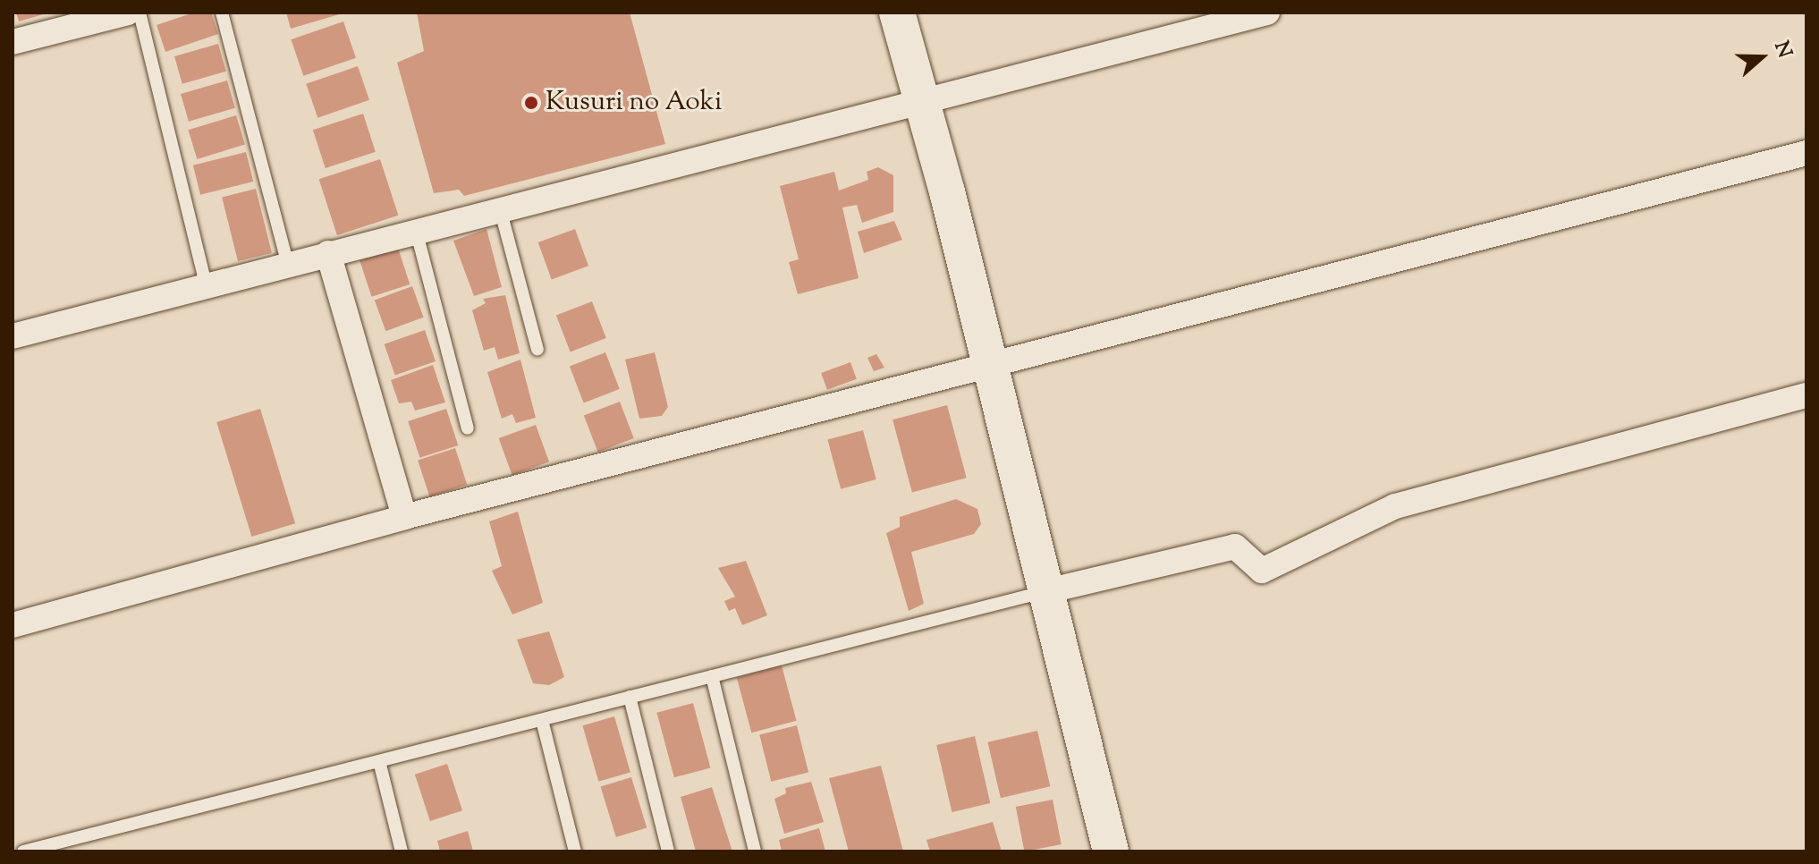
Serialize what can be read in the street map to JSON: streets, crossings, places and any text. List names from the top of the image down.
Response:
{
  "places": ["Kusuri no Aoki"],
  "north": "right"
}
